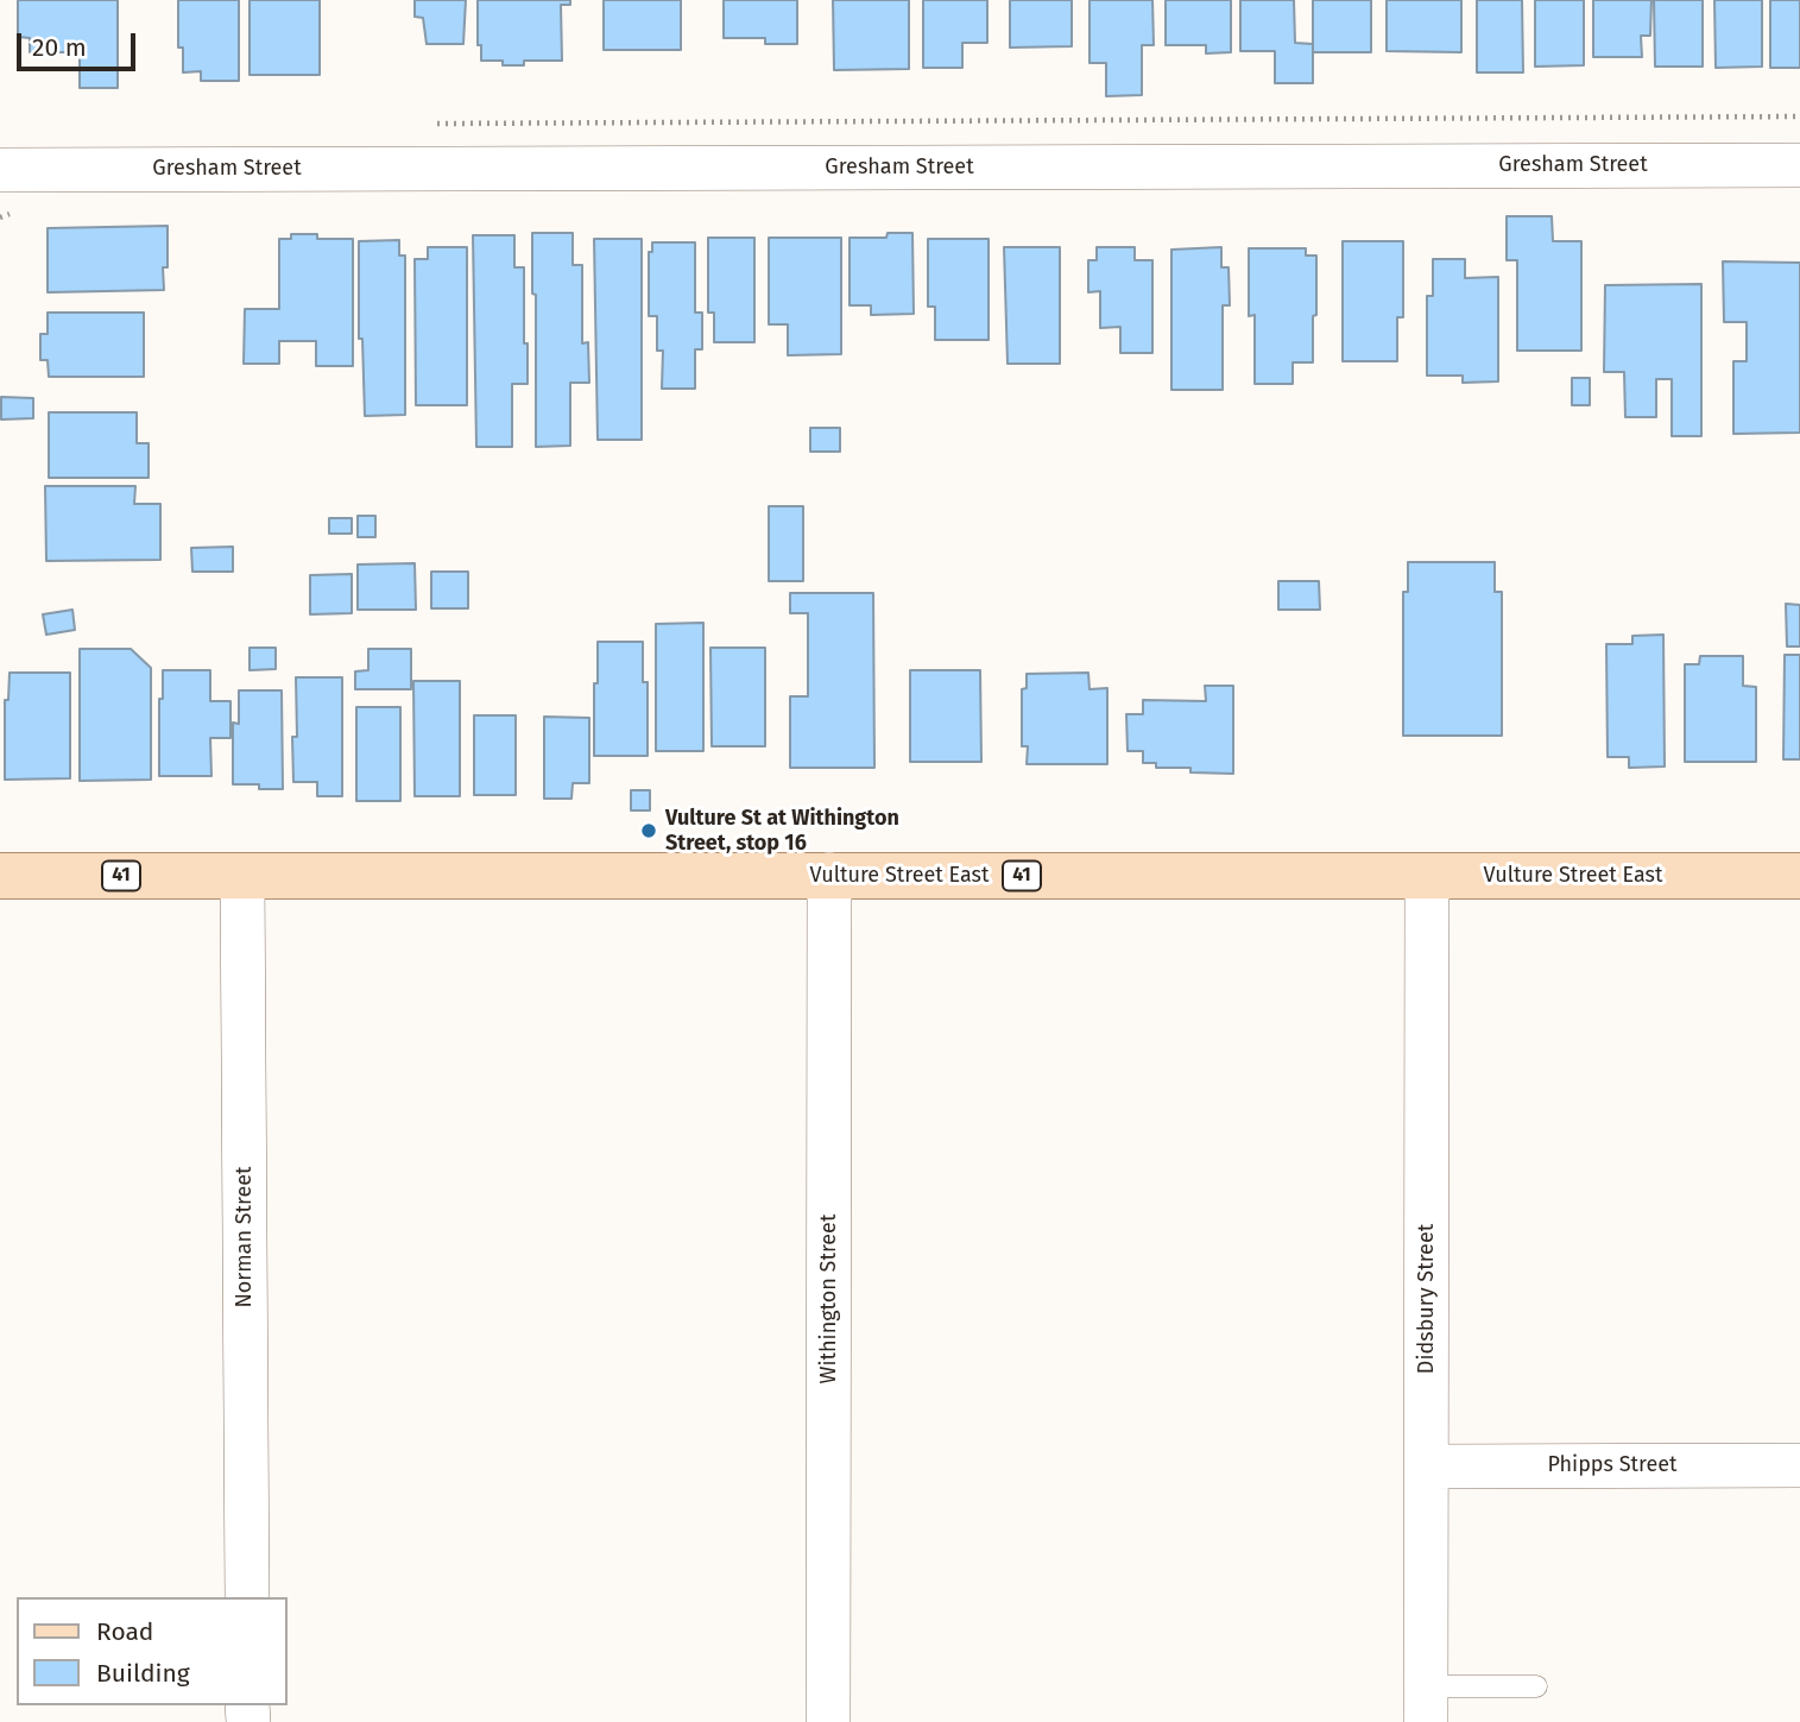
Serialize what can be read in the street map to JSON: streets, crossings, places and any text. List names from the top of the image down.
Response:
{
  "streets": {
    "main road": ["41", "Vulture Street East"],
    "street": [
      "Gresham Street",
      "Norman Street",
      "Withington Street",
      "Didsbury Street",
      "Phipps Street"
    ]
  },
  "crossings": [
    ["Vulture Street East", "Norman Street"],
    ["Vulture Street East", "Withington Street"],
    ["Vulture Street East", "Didsbury Street"],
    ["Didsbury Street", "Phipps Street"]
  ],
  "places": ["Vulture St at Withington Street, stop 16"],
  "legend": ["Road", "Building"],
  "scale_bar": "20 m"
}
